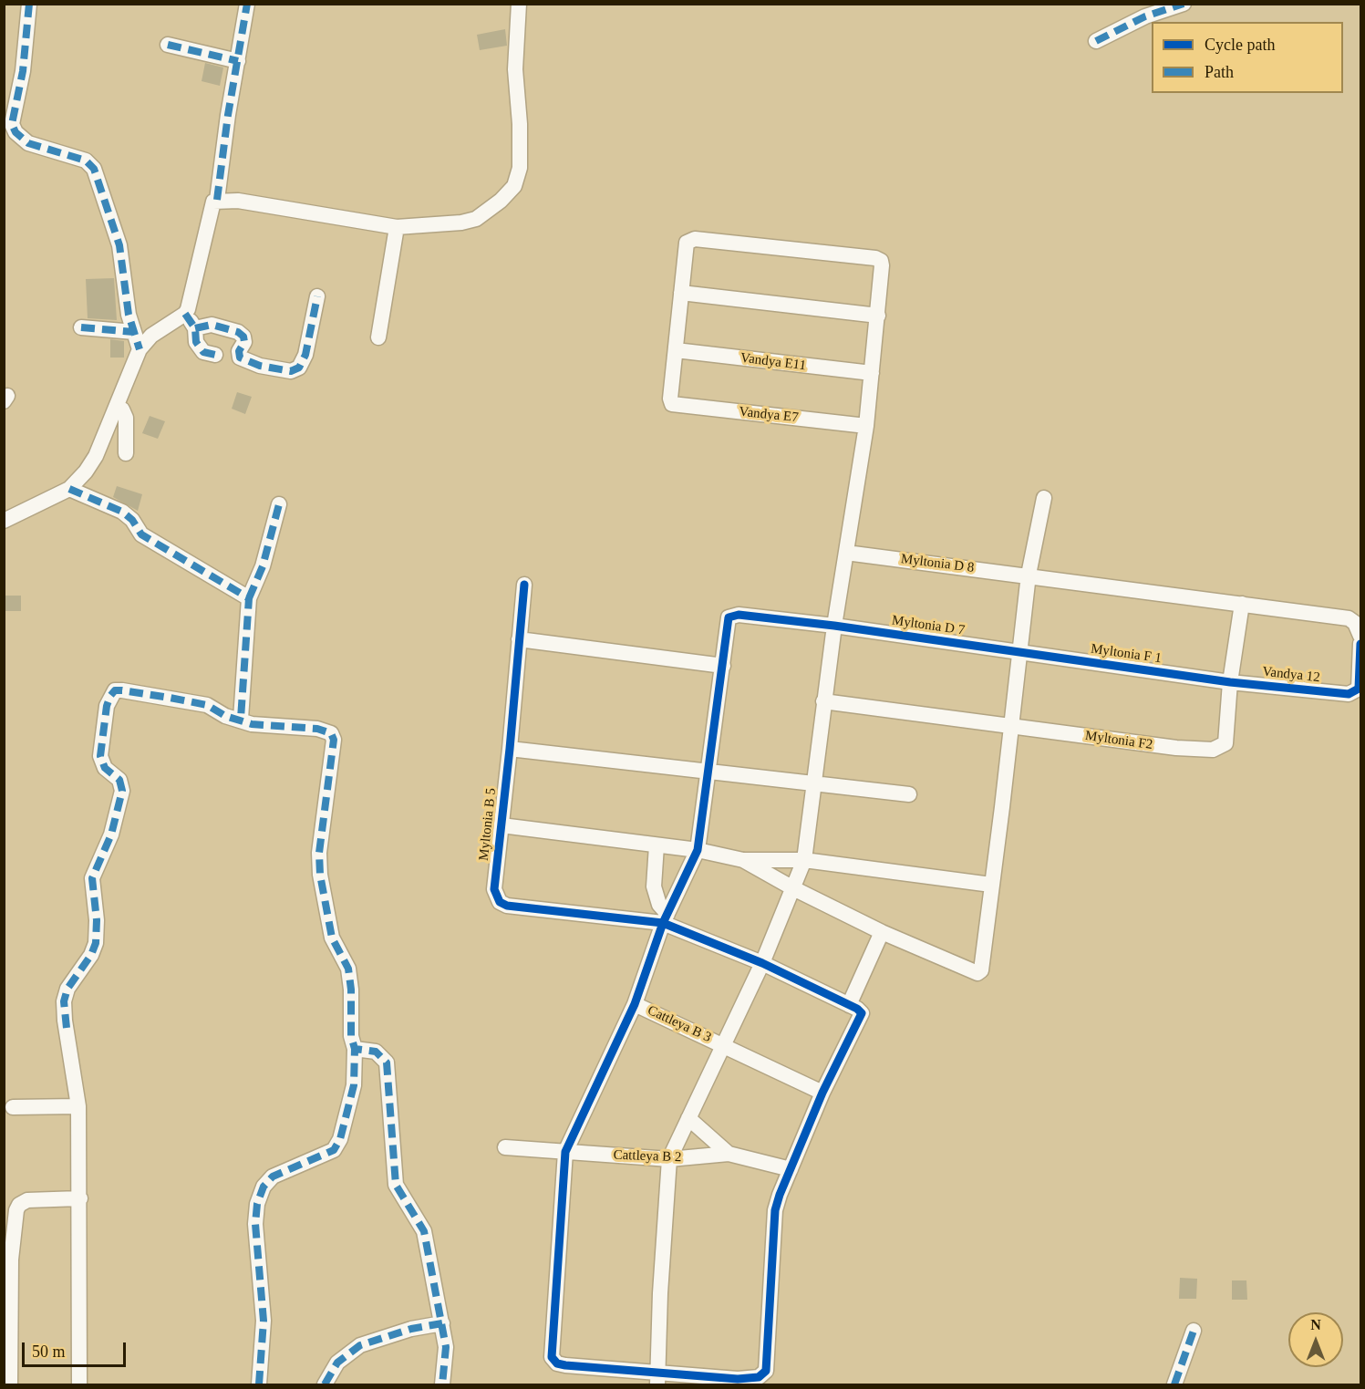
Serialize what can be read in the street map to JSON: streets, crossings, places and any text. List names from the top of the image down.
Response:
{
  "streets": {
    "street": [
      "Vandya E11",
      "Vandya E7",
      "Myltonia D 8",
      "Myltonia D 7",
      "Myltonia F 1",
      "Vandya 12",
      "Myltonia F2",
      "Myltonia B 5",
      "Cattleya B 3",
      "Cattleya B 2"
    ]
  },
  "crossings": [
    ["Vandya E11", "Vandya E7"],
    ["Myltonia D 7", "Myltonia F 1"],
    ["Myltonia D 7", "Myltonia B 5"],
    ["Myltonia D 7", "Cattleya B 3"],
    ["Myltonia D 7", "Cattleya B 2"],
    ["Myltonia F 1", "Vandya 12"],
    ["Myltonia F 1", "Myltonia F2"],
    ["Vandya 12", "Myltonia F2"]
  ],
  "legend": ["Cycle path", "Path"],
  "scale_bar": "50 m",
  "north": "top"
}
